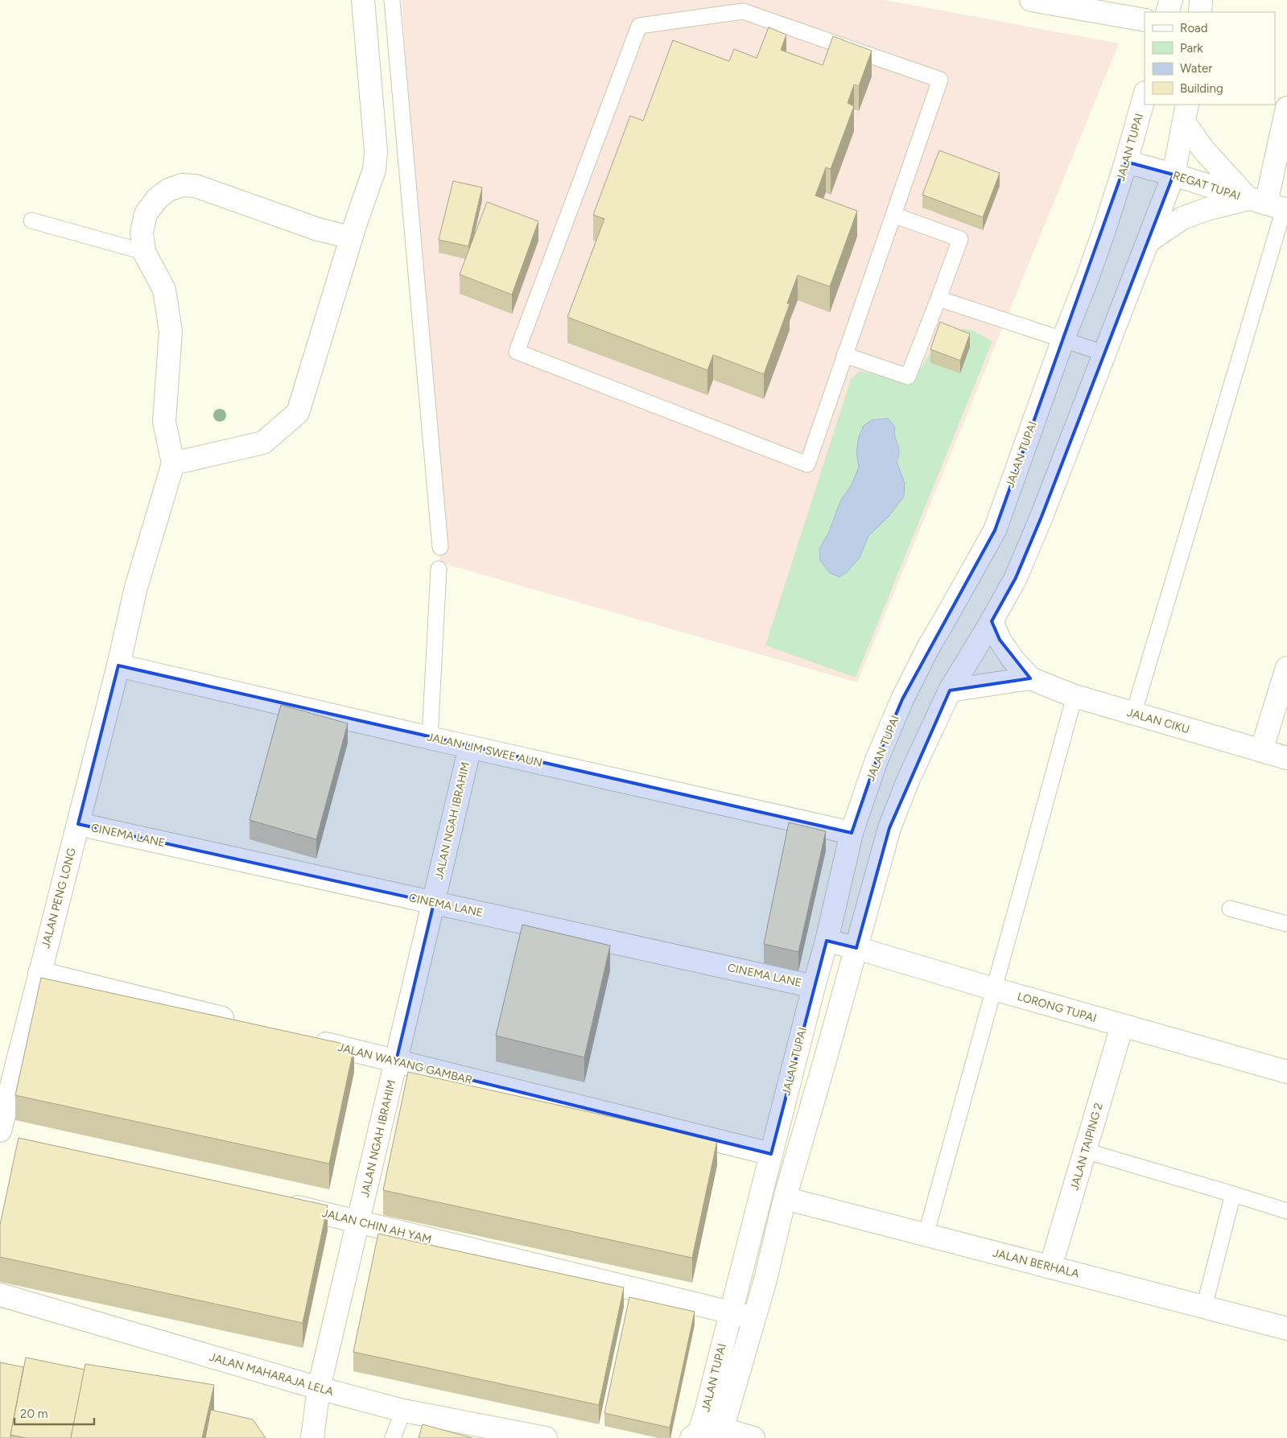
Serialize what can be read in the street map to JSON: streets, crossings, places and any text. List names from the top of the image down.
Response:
{
  "streets": {
    "street": [
      "JALAN TUPAI",
      "REGAT TUPAI",
      "JALAN CIKU",
      "JALAN LIM SWEE AUN",
      "JALAN NGAH IBRAHIM",
      "CINEMA LANE",
      "JALAN PENG LONG",
      "LORONG TUPAI",
      "JALAN WAYANG GAMBAR",
      "JALAN TAIPING 2",
      "JALAN CHIN AH YAM",
      "JALAN BERHALA",
      "JALAN MAHARAJA LELA"
    ]
  },
  "crossings": [
    ["JALAN TUPAI", "REGAT TUPAI"],
    ["JALAN TUPAI", "JALAN LIM SWEE AUN"],
    ["JALAN TUPAI", "CINEMA LANE"],
    ["JALAN TUPAI", "LORONG TUPAI"],
    ["JALAN TUPAI", "JALAN WAYANG GAMBAR"],
    ["JALAN TUPAI", "JALAN CHIN AH YAM"],
    ["JALAN TUPAI", "JALAN BERHALA"],
    ["JALAN LIM SWEE AUN", "JALAN NGAH IBRAHIM"],
    ["JALAN LIM SWEE AUN", "JALAN PENG LONG"],
    ["JALAN NGAH IBRAHIM", "CINEMA LANE"],
    ["JALAN NGAH IBRAHIM", "JALAN WAYANG GAMBAR"],
    ["JALAN NGAH IBRAHIM", "JALAN CHIN AH YAM"],
    ["JALAN NGAH IBRAHIM", "JALAN MAHARAJA LELA"],
    ["CINEMA LANE", "JALAN PENG LONG"],
    ["LORONG TUPAI", "JALAN TAIPING 2"],
    ["JALAN TAIPING 2", "JALAN BERHALA"]
  ],
  "legend": [
    "Road",
    "Park",
    "Water",
    "Building"
  ],
  "scale_bar": "20 m"
}
